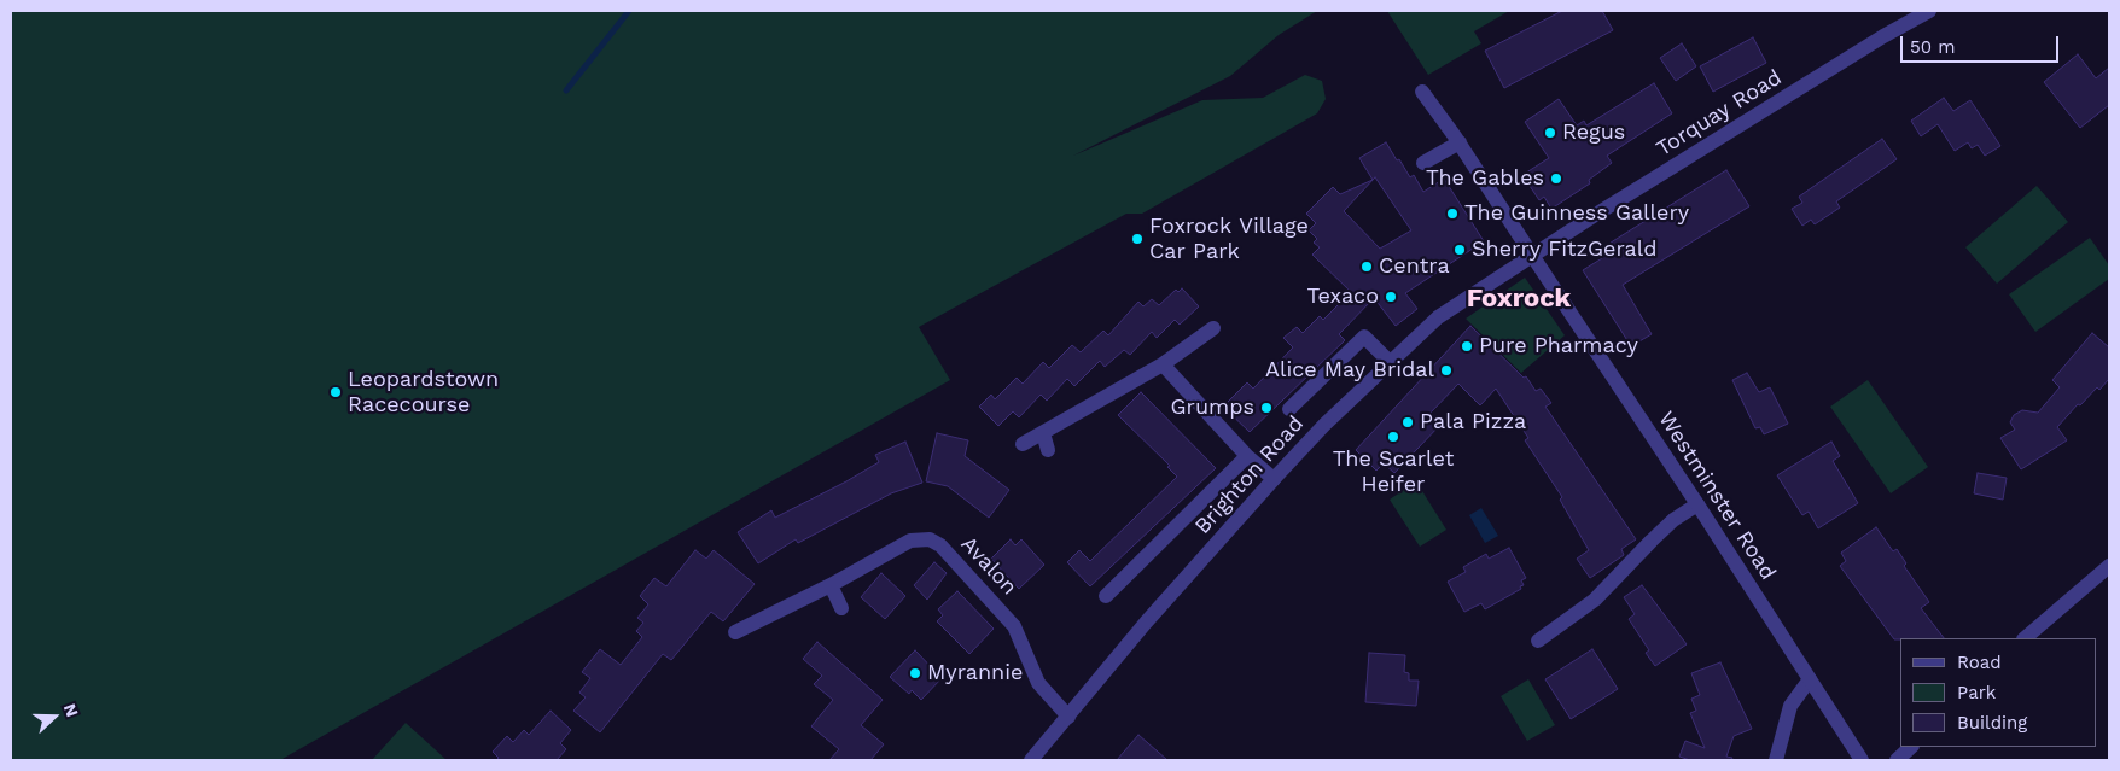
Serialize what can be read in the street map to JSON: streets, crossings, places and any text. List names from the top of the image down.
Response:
{
  "streets": {
    "street": [
      "Torquay Road",
      "Brighton Road",
      "Westminster Road",
      "Avalon"
    ]
  },
  "crossings": [
    ["Torquay Road", "Brighton Road"],
    ["Torquay Road", "Westminster Road"],
    ["Brighton Road", "Westminster Road"],
    ["Brighton Road", "Avalon"]
  ],
  "districts": ["Foxrock"],
  "places": [
    "Regus",
    "The Gables",
    "The Guinness Gallery",
    "Foxrock Village Car Park",
    "Sherry FitzGerald",
    "Centra",
    "Texaco",
    "Pure Pharmacy",
    "Alice May Bridal",
    "Leopardstown Racecourse",
    "Grumps",
    "Pala Pizza",
    "The Scarlet Heifer",
    "Myrannie"
  ],
  "legend": ["Road", "Park", "Building"],
  "scale_bar": "50 m",
  "north": "right"
}
